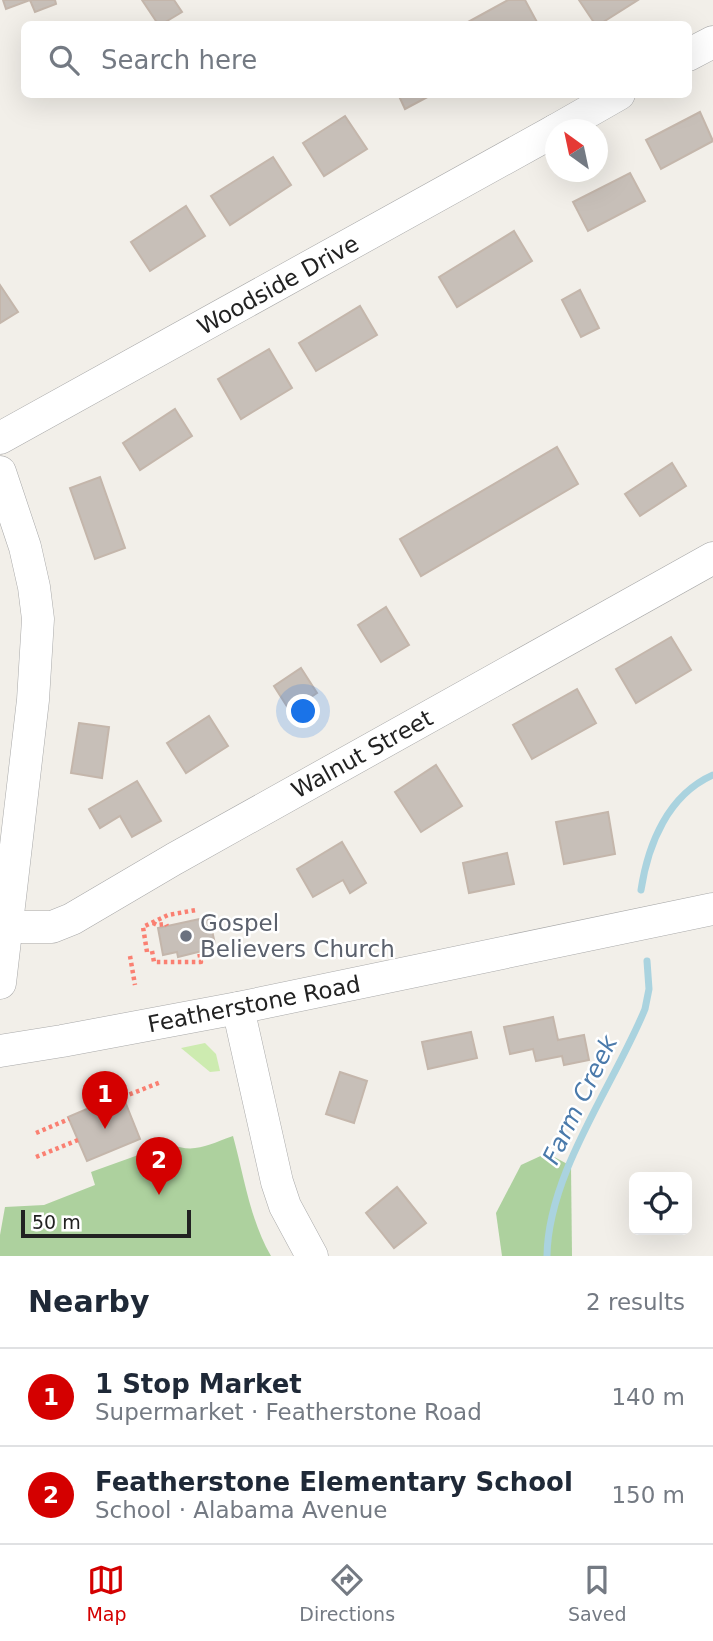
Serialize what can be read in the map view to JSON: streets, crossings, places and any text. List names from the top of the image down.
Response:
{
  "streets": {
    "street": ["Woodside Drive", "Walnut Street", "Featherstone Road"]
  },
  "water": ["Farm Creek"],
  "places": ["Gospel Believers Church"],
  "scale_bar": "50 m",
  "north": "top left",
  "page": {
    "search": "Search here",
    "pins": ["1", "2"],
    "scale": "50 m",
    "heading": ["Nearby", "2 results"],
    "list": [
      {
        "mark": "1",
        "name": "1 Stop Market",
        "note": "Supermarket · Featherstone Road",
        "value": "140 m"
      },
      {
        "mark": "2",
        "name": "Featherstone Elementary School",
        "note": "School · Alabama Avenue",
        "value": "150 m"
      }
    ],
    "nav": ["Map", "Directions", "Saved"]
  }
}
